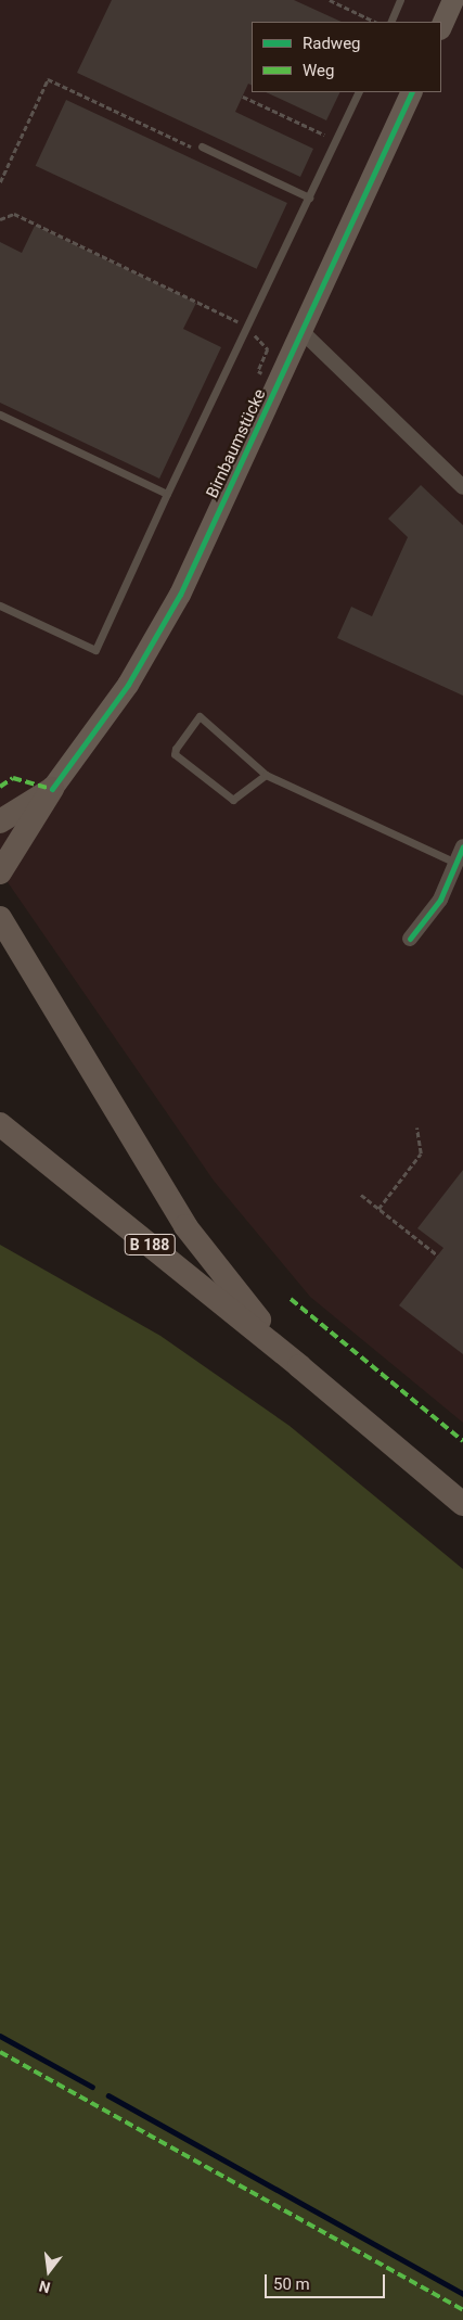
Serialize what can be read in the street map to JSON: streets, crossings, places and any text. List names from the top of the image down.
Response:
{
  "streets": {
    "main road": ["B 188"],
    "street": ["Birnbaumstücke"]
  },
  "legend": ["Radweg", "Weg"],
  "scale_bar": "50 m",
  "north": "bottom"
}
